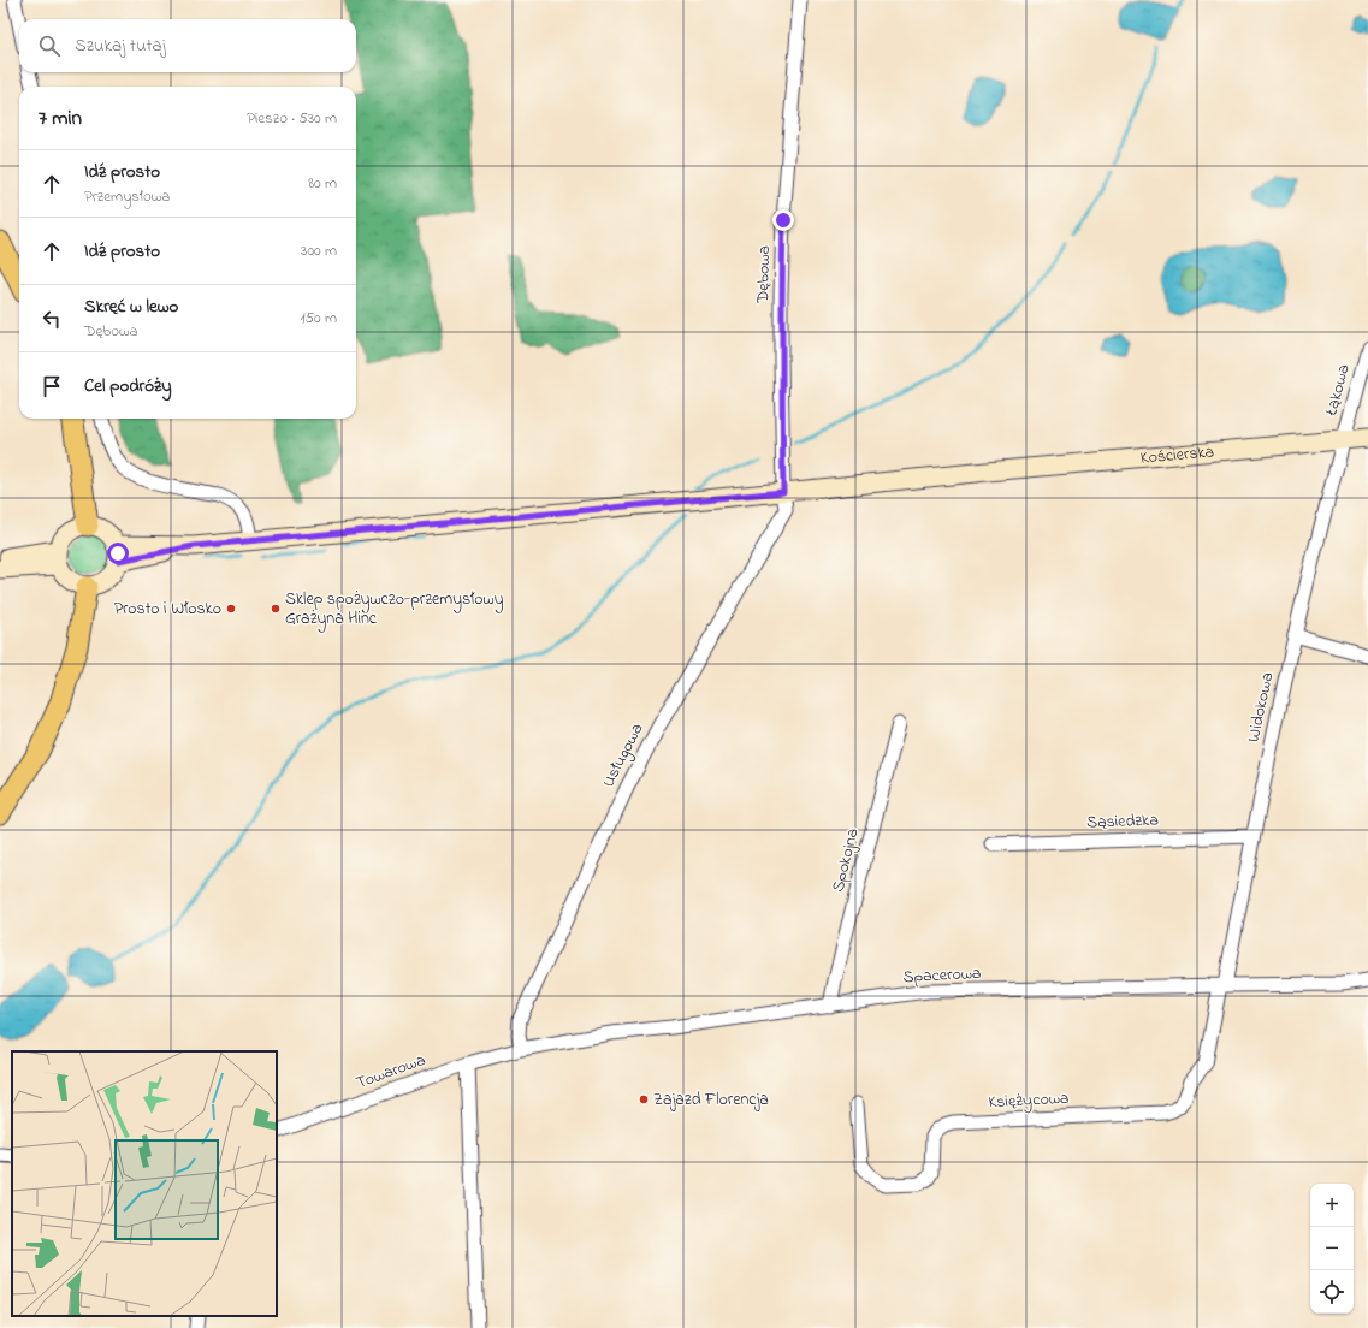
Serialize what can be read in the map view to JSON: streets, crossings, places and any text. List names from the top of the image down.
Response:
{
  "streets": {
    "main road": ["Kościerska"],
    "street": [
      "Dębowa",
      "Łąkowa",
      "Widokowa",
      "Usługowa",
      "Sąsiedzka",
      "Spokojna",
      "Spacerowa",
      "Towarowa",
      "Księżycowa"
    ]
  },
  "crossings": [
    ["Dębowa", "Kościerska"],
    ["Dębowa", "Usługowa"],
    ["Łąkowa", "Kościerska"],
    ["Łąkowa", "Widokowa"],
    ["Kościerska", "Widokowa"],
    ["Kościerska", "Usługowa"],
    ["Widokowa", "Sąsiedzka"],
    ["Widokowa", "Spacerowa"],
    ["Widokowa", "Księżycowa"],
    ["Usługowa", "Spacerowa"],
    ["Usługowa", "Towarowa"],
    ["Spokojna", "Spacerowa"],
    ["Spacerowa", "Towarowa"],
    ["Spacerowa", "Księżycowa"]
  ],
  "places": ["Prosto i Włosko", "Sklep spożywczo-przemysłowy Grażyna Hinc", "Zajazd Florencja"],
  "page": {
    "search": "Szukaj tutaj",
    "heading": ["7 min", "Pieszo · 530 m"],
    "list": [
      ["Idź prosto", "Przemysłowa", "80 m"],
      ["Idź prosto", "300 m"],
      ["Skręć w lewo", "Dębowa", "150 m"],
      "Cel podróży"
    ],
    "map_buttons": ["+", "−"]
  }
}
